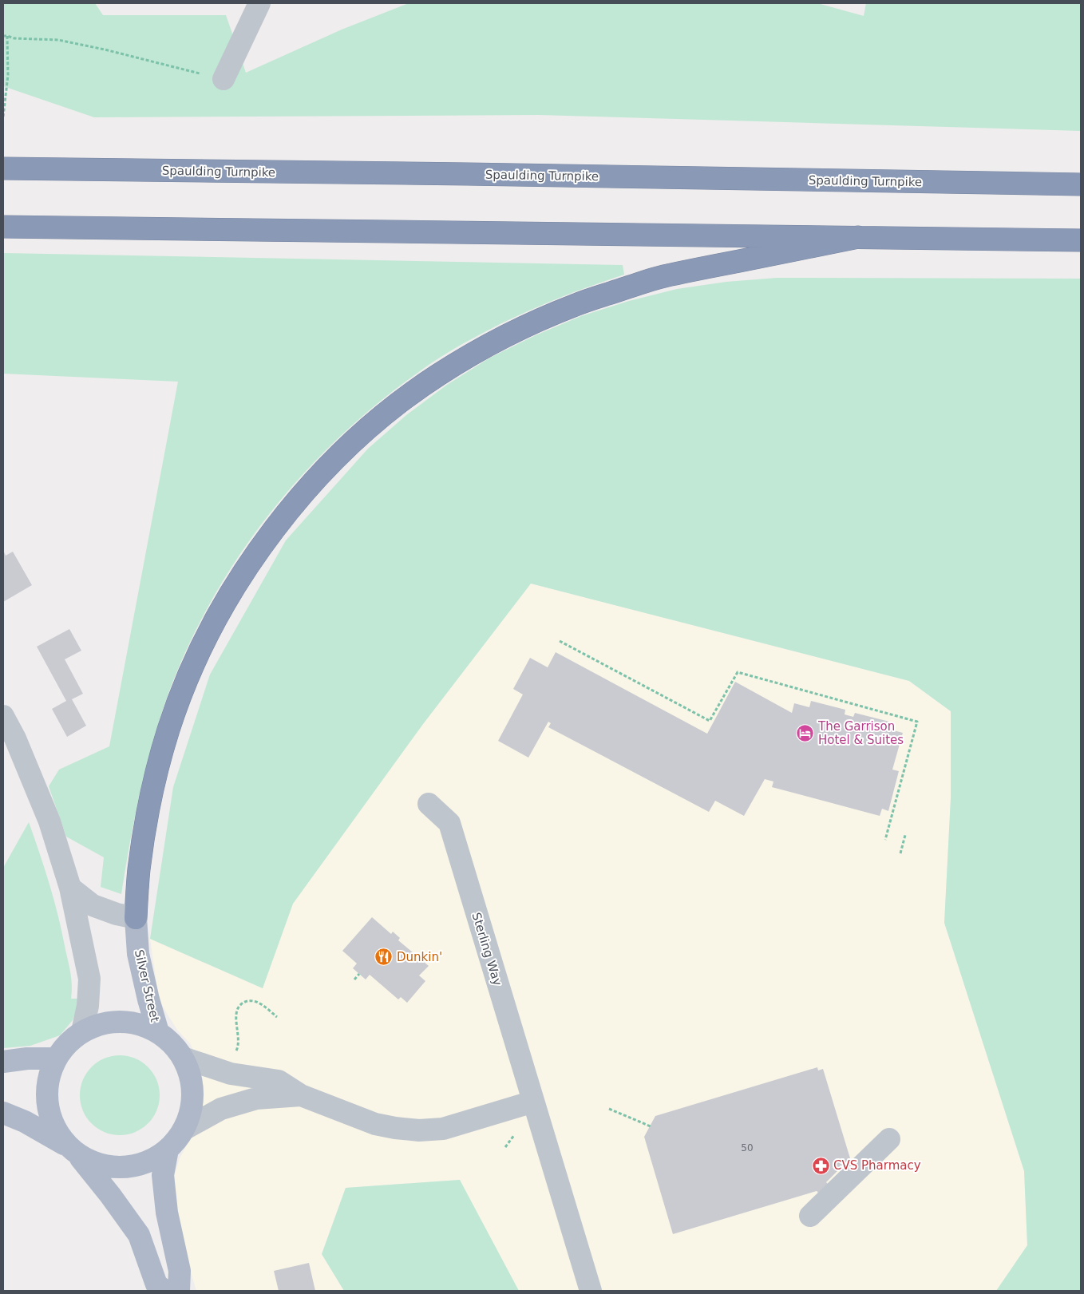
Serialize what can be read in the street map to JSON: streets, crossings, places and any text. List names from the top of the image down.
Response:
{
  "streets": {
    "highway": ["Spaulding Turnpike"],
    "main road": ["Silver Street"],
    "street": ["Sterling Way"]
  },
  "places": {
    "hotel": ["The Garrison Hotel & Suites"],
    "restaurant": ["Dunkin'"],
    "pharmacy": ["CVS Pharmacy"]
  },
  "house_numbers": ["50"]
}
